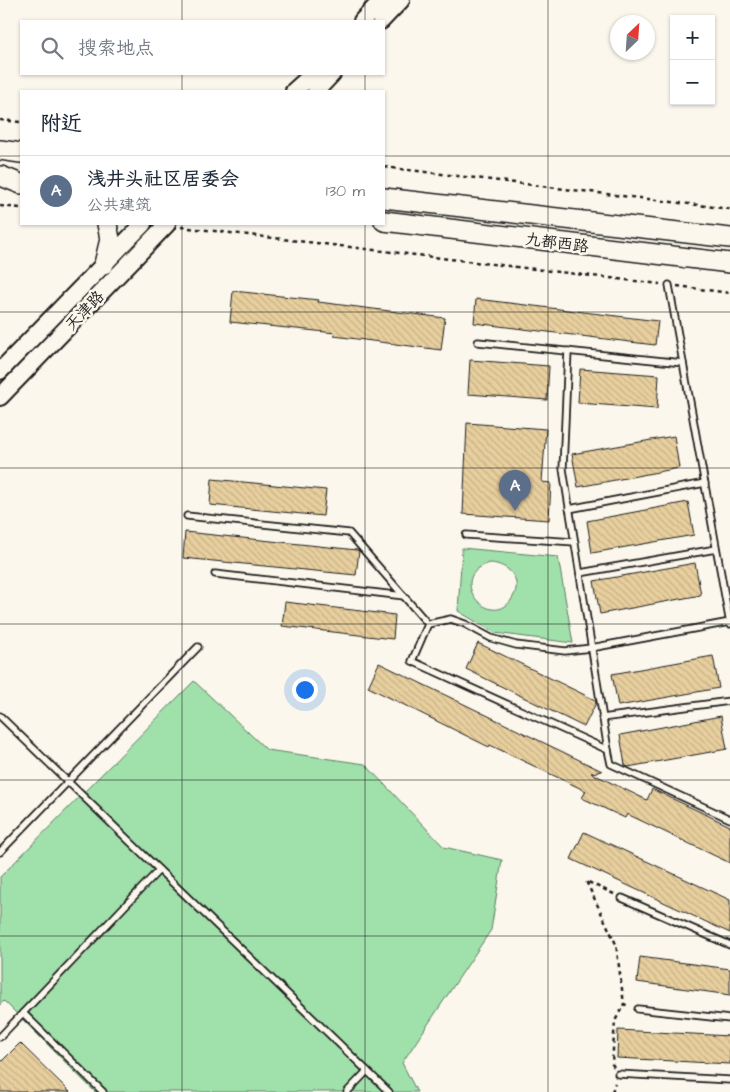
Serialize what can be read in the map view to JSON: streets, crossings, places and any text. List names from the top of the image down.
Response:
{
  "streets": {
    "main road": ["九都西路", "天津路"]
  },
  "north": "top right",
  "page": {
    "map_buttons": ["+", "−"],
    "search": "搜索地点",
    "heading": "附近",
    "list": [
      {
        "mark": "A",
        "name": "浅井头社区居委会",
        "note": "公共建筑",
        "value": "130 m"
      }
    ],
    "pins": "A"
  }
}
